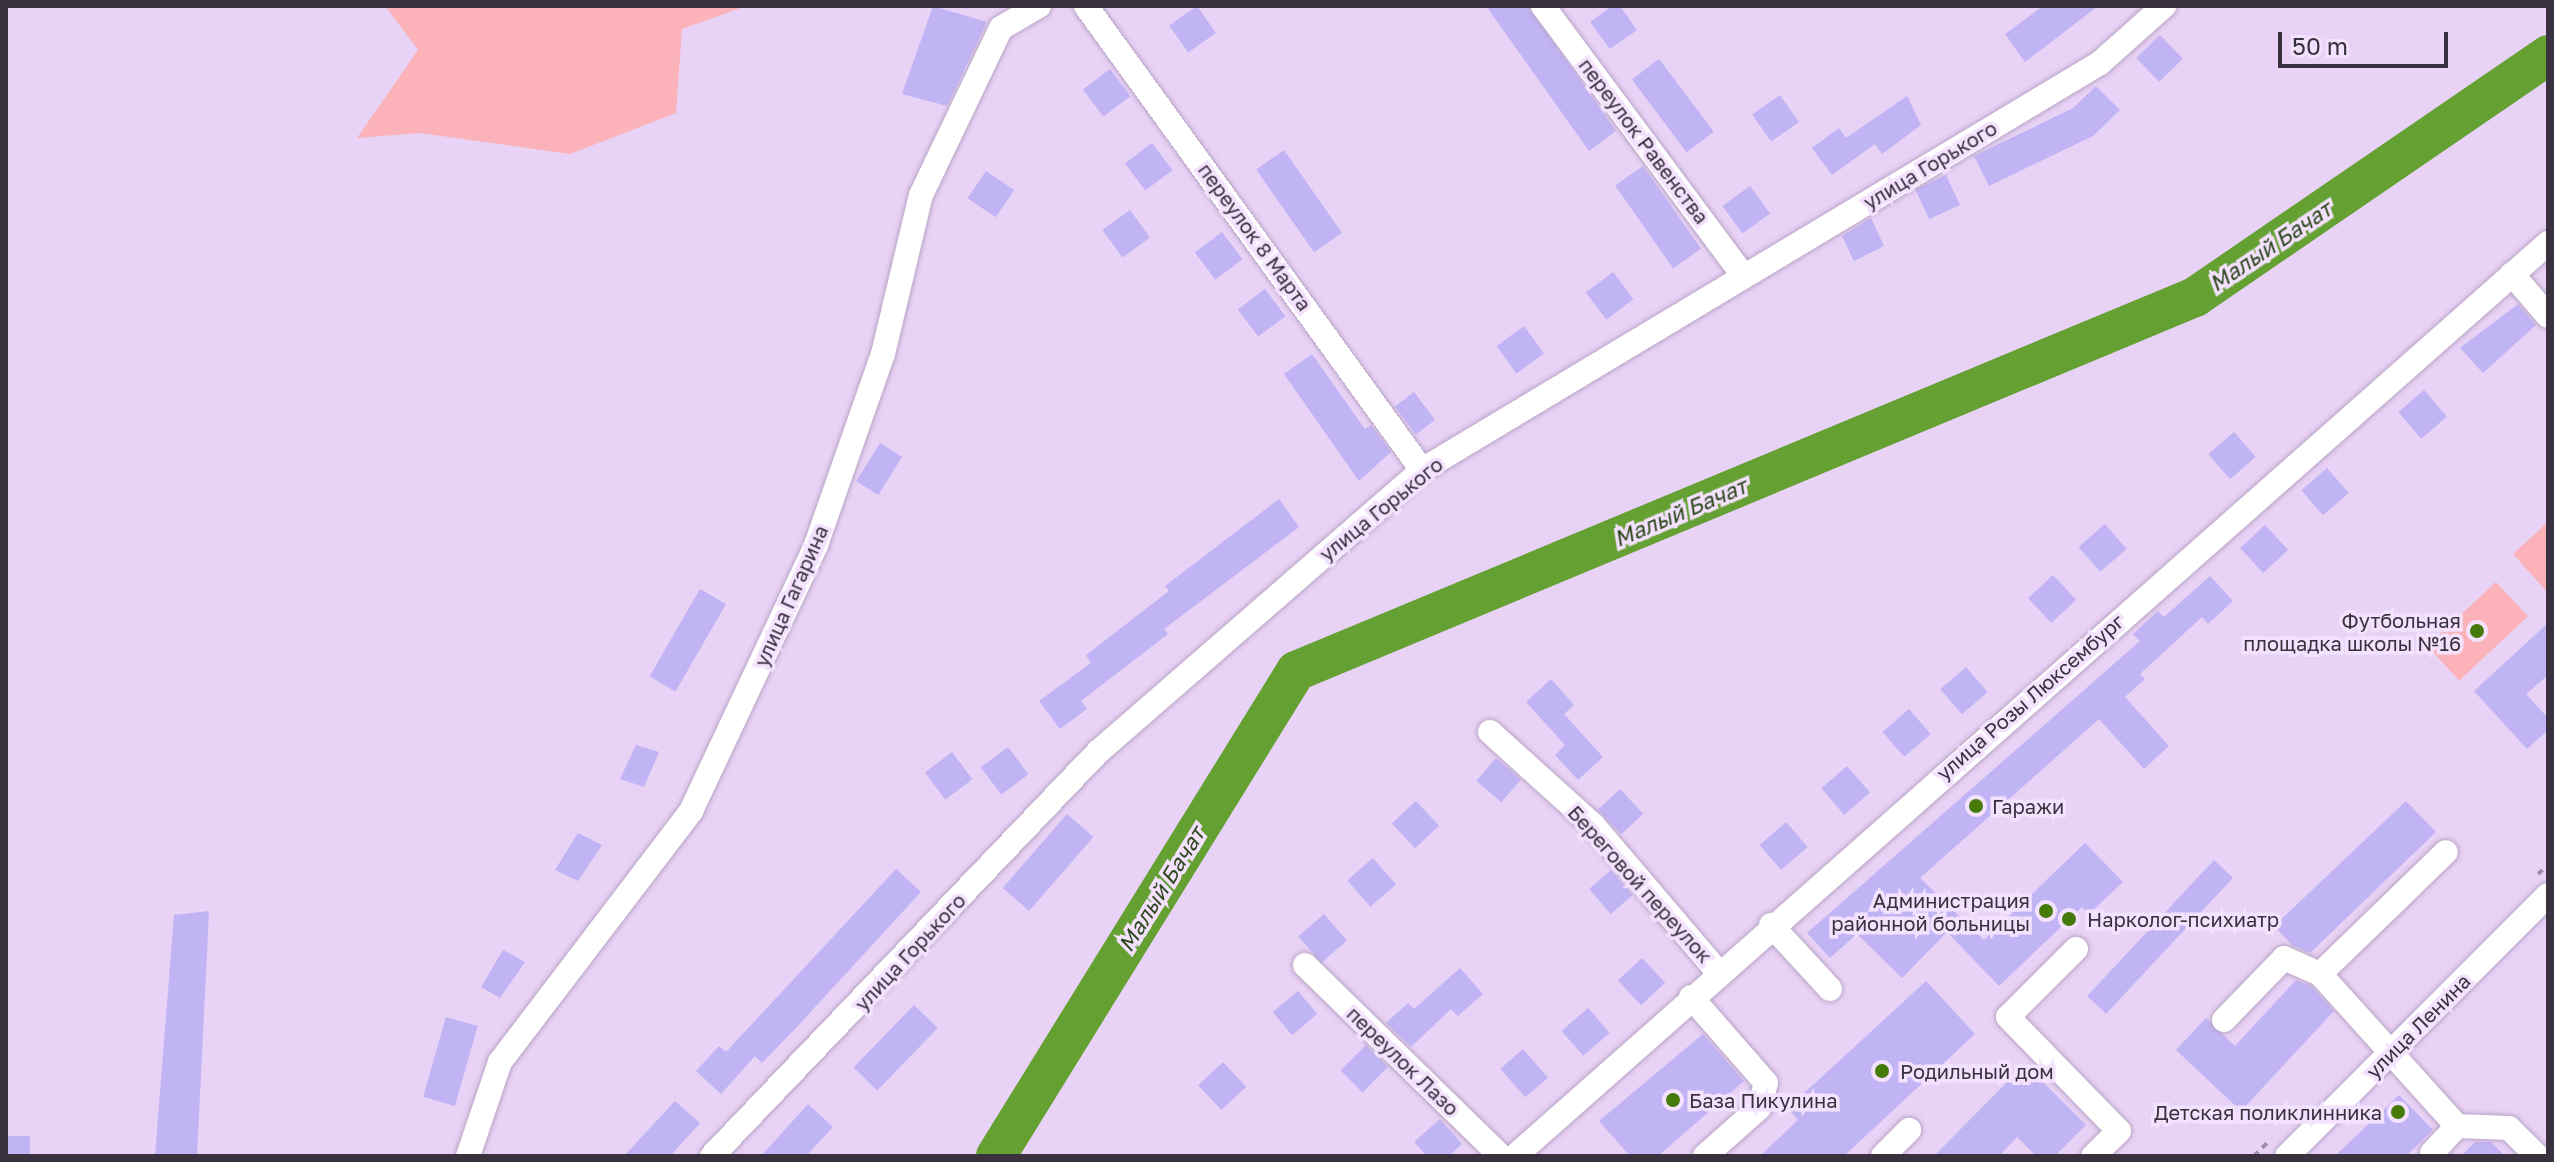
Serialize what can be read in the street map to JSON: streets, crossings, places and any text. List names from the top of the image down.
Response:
{
  "streets": {
    "street": [
      "переулок Равенства",
      "улица Горького",
      "переулок 8 Марта",
      "улица Гагарина",
      "улица Розы Люксембург",
      "Береговой переулок",
      "улица Ленина",
      "переулок Лазо"
    ]
  },
  "crossings": [
    ["переулок Равенства", "улица Горького"],
    ["улица Горького", "переулок 8 Марта"],
    ["улица Розы Люксембург", "Береговой переулок"]
  ],
  "water": ["Малый Бачат"],
  "places": [
    "Футбольная площадка школы №16",
    "Гаражи",
    "Администрация районной больницы",
    "Нарколог-психиатр",
    "Родильный дом",
    "База Пикулина",
    "Детская поликлинника"
  ],
  "scale_bar": "50 m"
}
